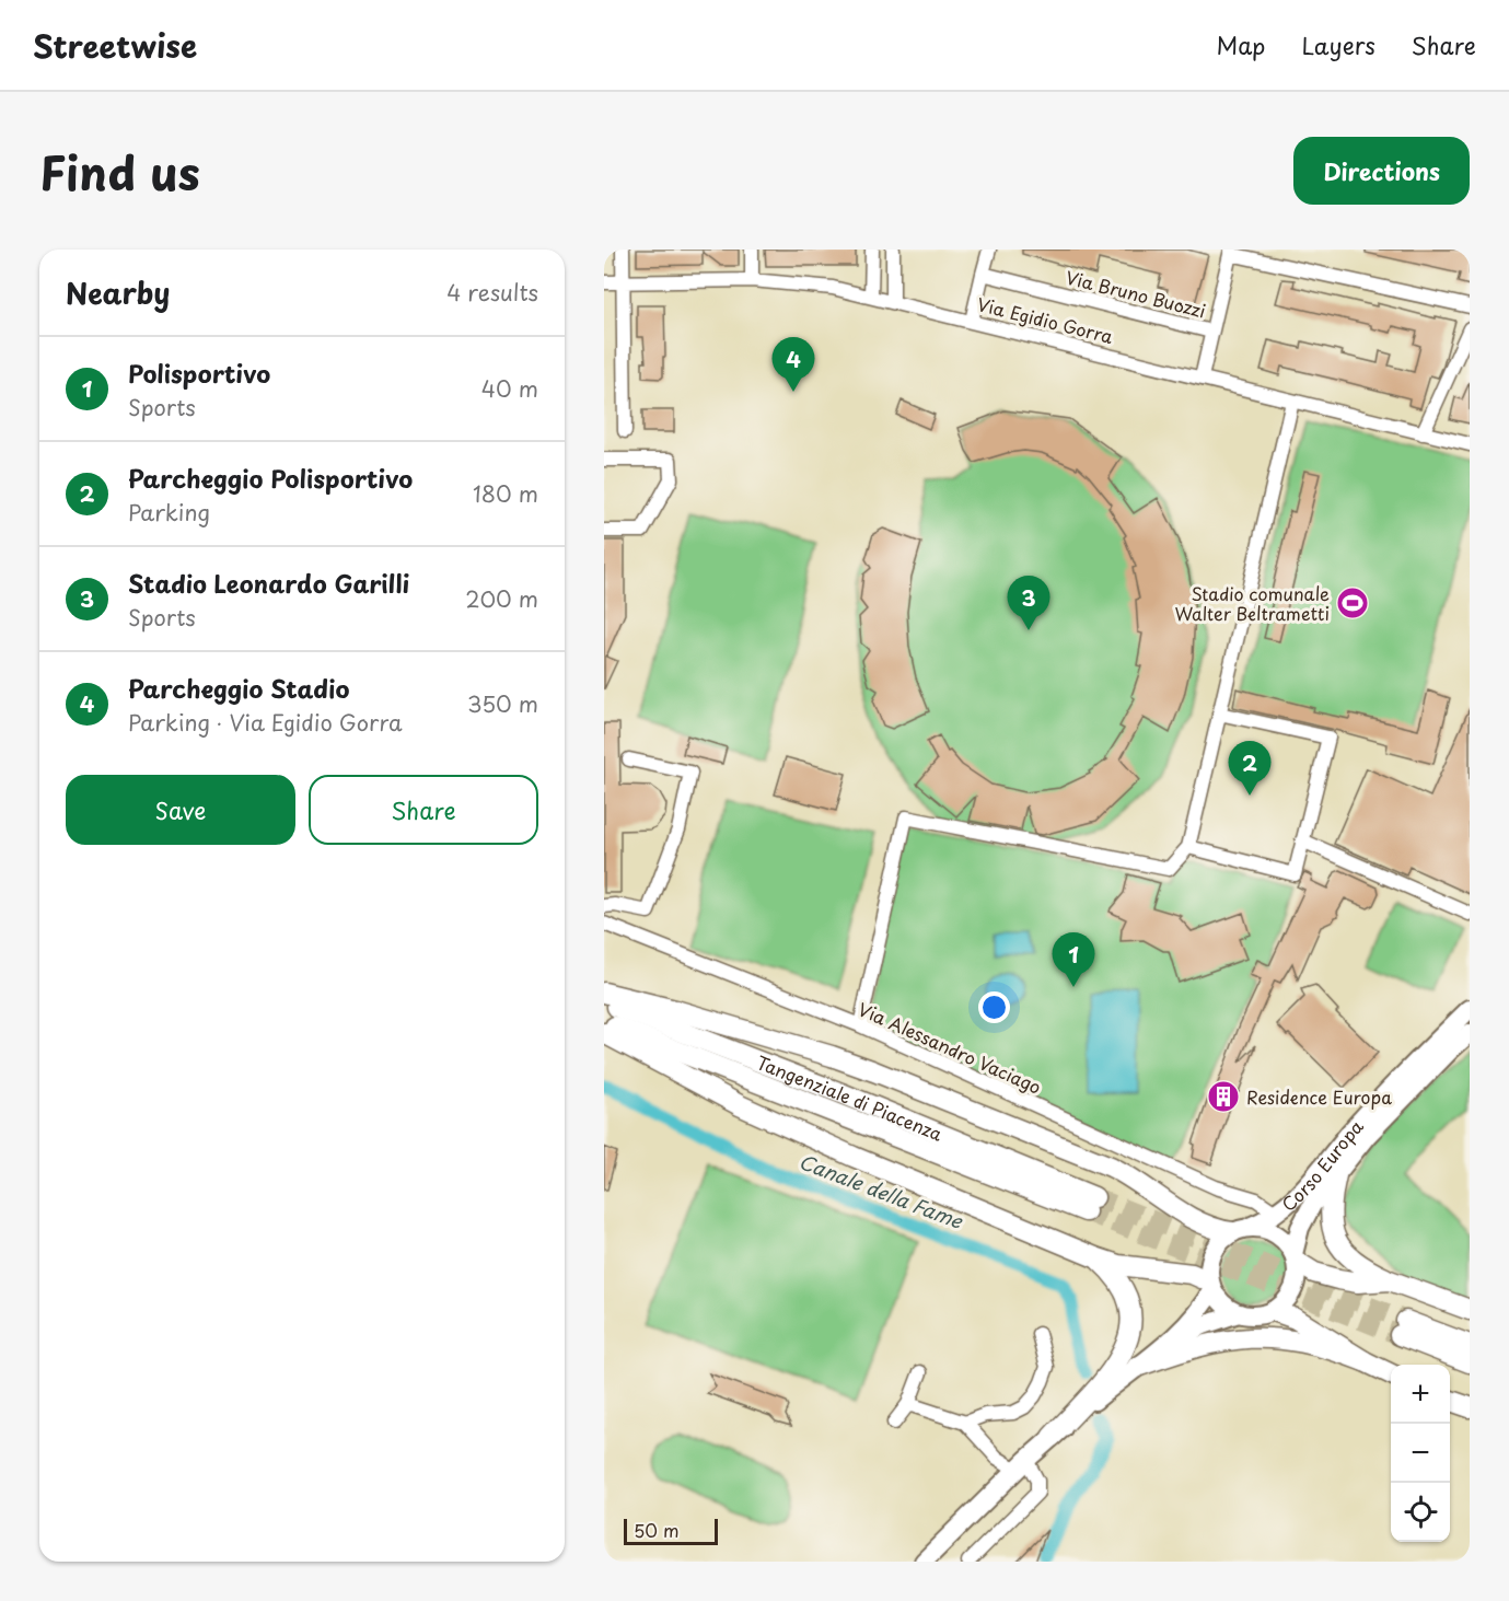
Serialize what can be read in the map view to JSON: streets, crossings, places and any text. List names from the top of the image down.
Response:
{
  "streets": {
    "highway": ["Tangenziale di Piacenza"],
    "main road": ["Corso Europa"],
    "street": ["Via Bruno Buozzi", "Via Egidio Gorra", "Via Alessandro Vaciago"]
  },
  "crossings": [
    ["Via Bruno Buozzi", "Via Egidio Gorra"],
    ["Via Alessandro Vaciago", "Corso Europa"]
  ],
  "water": ["Canale della Fame"],
  "places": {
    "sports": ["Stadio comunale Walter Beltrametti"],
    "building": ["Residence Europa"]
  },
  "scale_bar": "50 m",
  "page": {
    "header": "Streetwise",
    "nav": ["Map", "Layers", "Share"],
    "title": "Find us",
    "buttons": [
      "Directions",
      ["Save", "Share"]
    ],
    "heading": ["Nearby", "4 results"],
    "list": [
      {
        "mark": "1",
        "name": "Polisportivo",
        "note": "Sports",
        "value": "40 m"
      },
      {
        "mark": "2",
        "name": "Parcheggio Polisportivo",
        "note": "Parking",
        "value": "180 m"
      },
      {
        "mark": "3",
        "name": "Stadio Leonardo Garilli",
        "note": "Sports",
        "value": "200 m"
      },
      {
        "mark": "4",
        "name": "Parcheggio Stadio",
        "note": "Parking · Via Egidio Gorra",
        "value": "350 m"
      }
    ],
    "pins": [
      "4",
      "3",
      "2",
      "1"
    ],
    "map_buttons": ["+", "−"],
    "scale": "50 m"
  }
}
